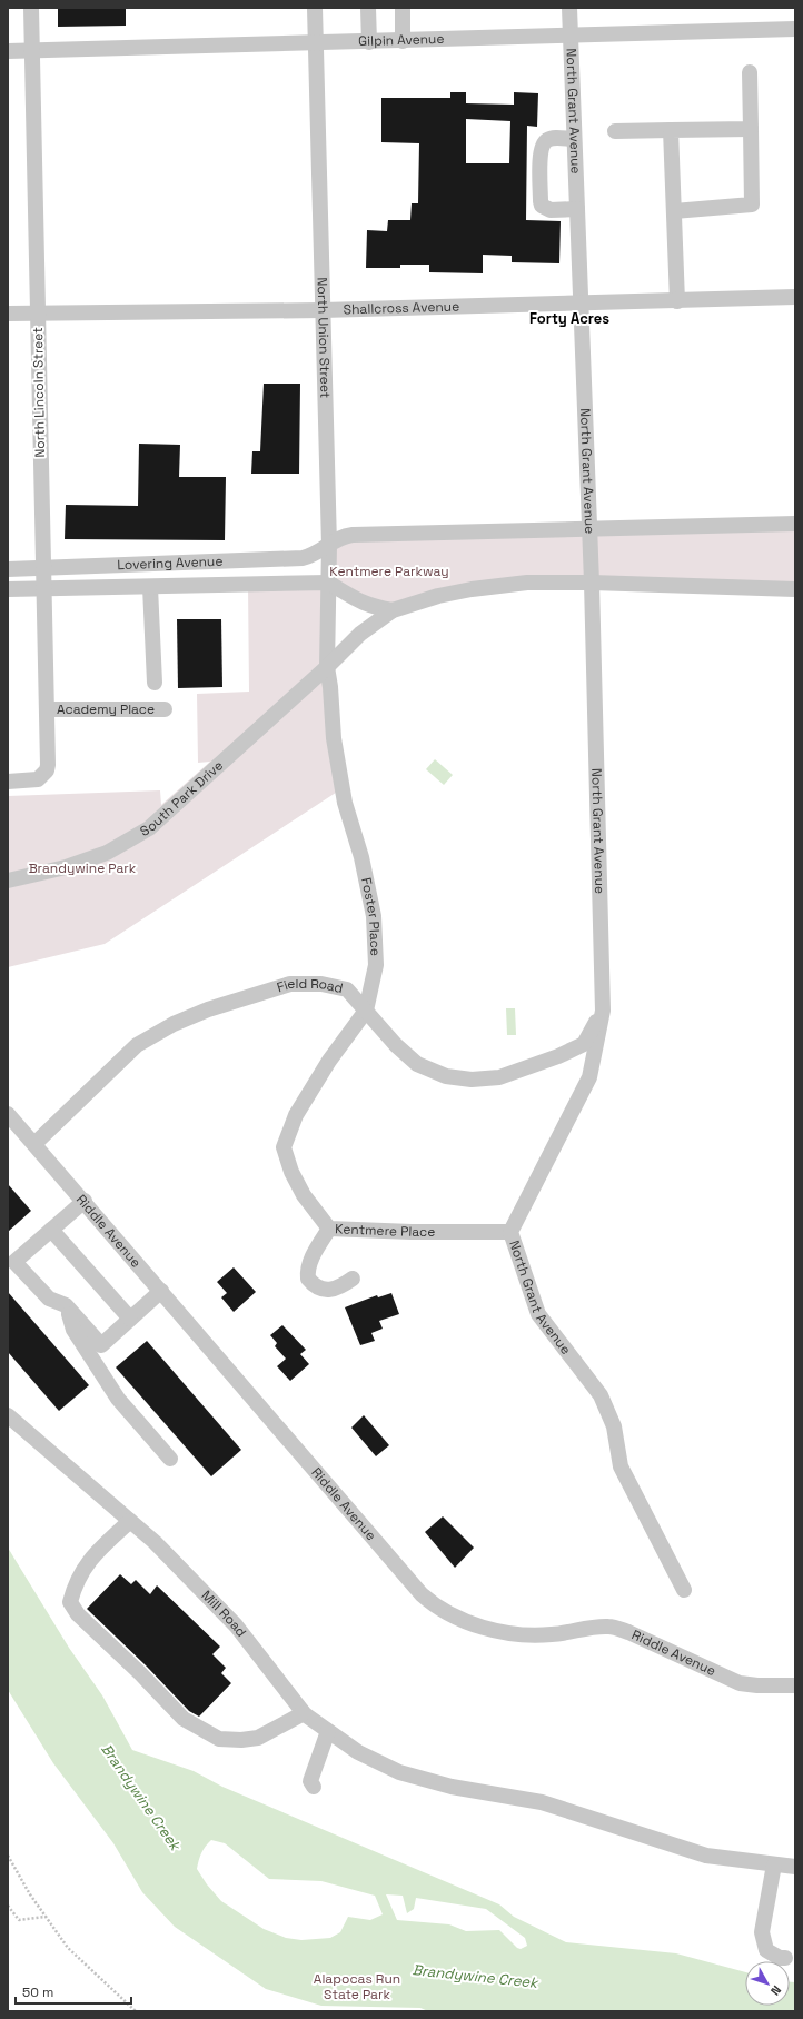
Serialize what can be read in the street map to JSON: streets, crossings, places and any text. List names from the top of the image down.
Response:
{
  "streets": {
    "street": [
      "Gilpin Avenue",
      "North Grant Avenue",
      "Shallcross Avenue",
      "North Union Street",
      "North Lincoln Street",
      "Lovering Avenue",
      "Academy Place",
      "South Park Drive",
      "Foster Place",
      "Field Road",
      "Kentmere Place",
      "Riddle Avenue",
      "Mill Road"
    ]
  },
  "crossings": [
    ["Gilpin Avenue", "North Grant Avenue"],
    ["Gilpin Avenue", "North Union Street"],
    ["Gilpin Avenue", "North Lincoln Street"],
    ["North Grant Avenue", "Shallcross Avenue"],
    ["North Grant Avenue", "Field Road"],
    ["North Grant Avenue", "Kentmere Place"],
    ["Shallcross Avenue", "North Union Street"],
    ["Shallcross Avenue", "North Lincoln Street"],
    ["North Union Street", "Lovering Avenue"],
    ["North Union Street", "South Park Drive"],
    ["North Union Street", "Foster Place"],
    ["North Lincoln Street", "Lovering Avenue"],
    ["North Lincoln Street", "Academy Place"],
    ["Lovering Avenue", "Academy Place"],
    ["South Park Drive", "Foster Place"],
    ["Foster Place", "Field Road"],
    ["Foster Place", "Kentmere Place"],
    ["Field Road", "Riddle Avenue"]
  ],
  "districts": ["Forty Acres"],
  "water": ["Brandywine Creek"],
  "parks": ["Kentmere Parkway", "Brandywine Park", "Alapocas Run State Park"],
  "scale_bar": "50 m",
  "north": "bottom right"
}
